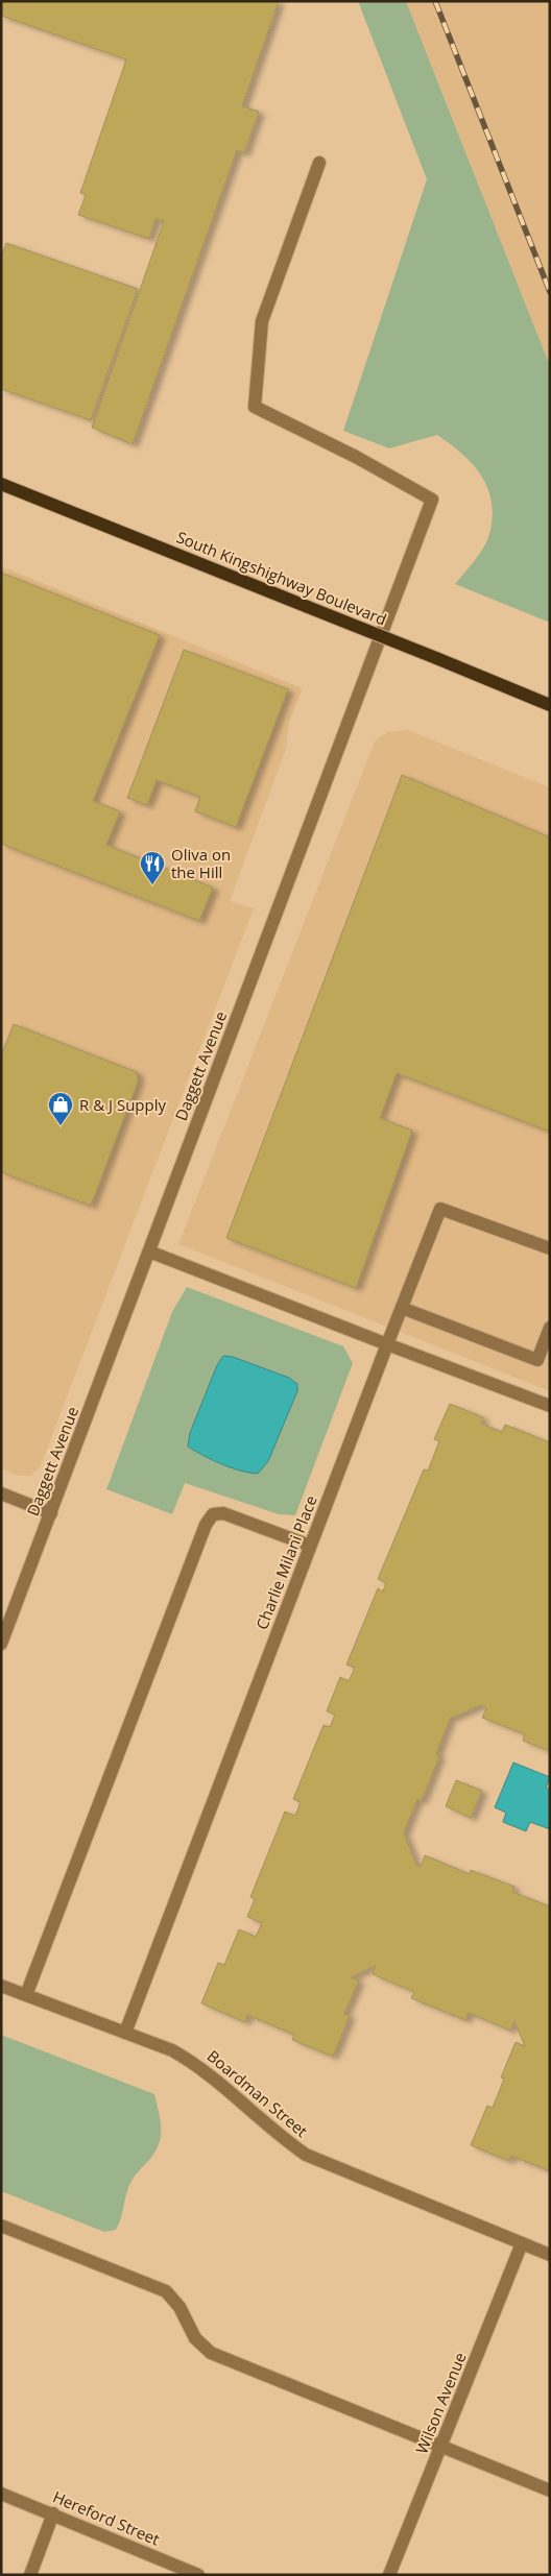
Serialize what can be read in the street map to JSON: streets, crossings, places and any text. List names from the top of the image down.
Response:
{
  "streets": {
    "main road": ["South Kingshighway Boulevard"],
    "street": [
      "Daggett Avenue",
      "Charlie Milani Place",
      "Boardman Street",
      "Wilson Avenue",
      "Hereford Street"
    ]
  },
  "crossings": [
    ["Charlie Milani Place", "Boardman Street"],
    ["Boardman Street", "Wilson Avenue"]
  ],
  "places": {
    "restaurant": ["Oliva on the Hill"],
    "shop": ["R & J Supply"]
  }
}
